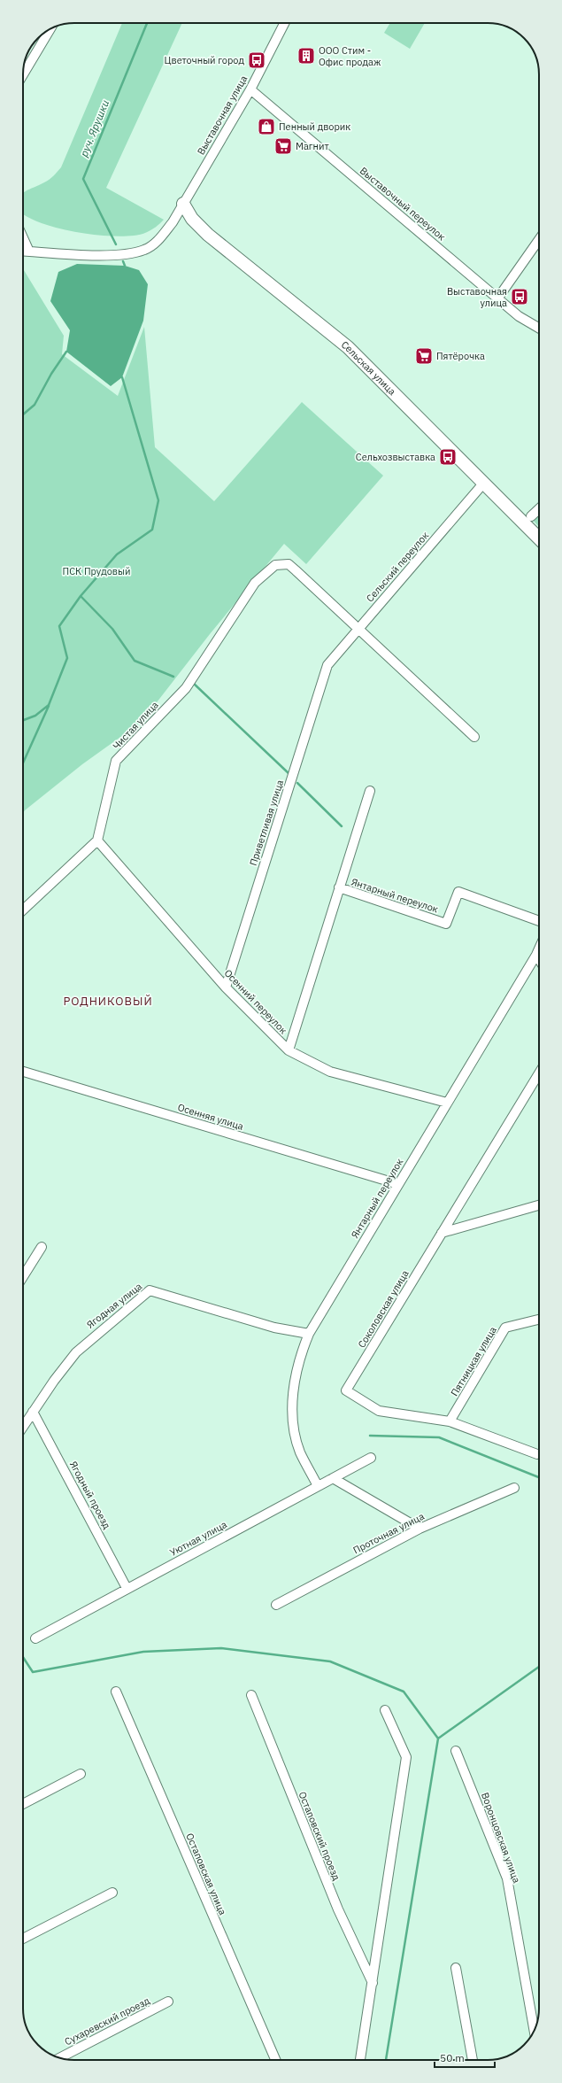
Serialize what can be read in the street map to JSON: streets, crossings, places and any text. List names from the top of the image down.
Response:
{
  "streets": {
    "street": [
      "Выставочная улица",
      "Выставочный переулок",
      "Сельская улица",
      "Сельский переулок",
      "Чистая улица",
      "Приветливая улица",
      "Янтарный переулок",
      "Осенний переулок",
      "Осенняя улица",
      "Ягодная улица",
      "Соколовская улица",
      "Пятницкая улица",
      "Ягодный проезд",
      "Проточная улица",
      "Уютная улица",
      "Остаповский проезд",
      "Воронцовская улица",
      "Остаповская улица",
      "Сухаревский проезд"
    ]
  },
  "crossings": [
    ["Выставочная улица", "Выставочный переулок"],
    ["Выставочная улица", "Сельская улица"],
    ["Сельская улица", "Сельский переулок"],
    ["Сельский переулок", "Чистая улица"],
    ["Сельский переулок", "Приветливая улица"],
    ["Чистая улица", "Осенний переулок"],
    ["Приветливая улица", "Осенний переулок"],
    ["Янтарный переулок", "Осенний переулок"],
    ["Янтарный переулок", "Осенняя улица"],
    ["Янтарный переулок", "Ягодная улица"],
    ["Янтарный переулок", "Уютная улица"],
    ["Ягодная улица", "Ягодный проезд"],
    ["Соколовская улица", "Пятницкая улица"],
    ["Ягодный проезд", "Уютная улица"]
  ],
  "districts": ["РОДНИКОВЫЙ"],
  "water": ["руч. Ярушки"],
  "parks": ["ПСК Прудовый"],
  "places": {
    "building": ["ООО Стим - Офис продаж"],
    "bus stop": ["Цветочный город", "Выставочная улица", "Сельхозвыставка"],
    "shop": ["Пенный дворик"],
    "supermarket": ["Магнит", "Пятёрочка"]
  },
  "scale_bar": "50 m"
}
